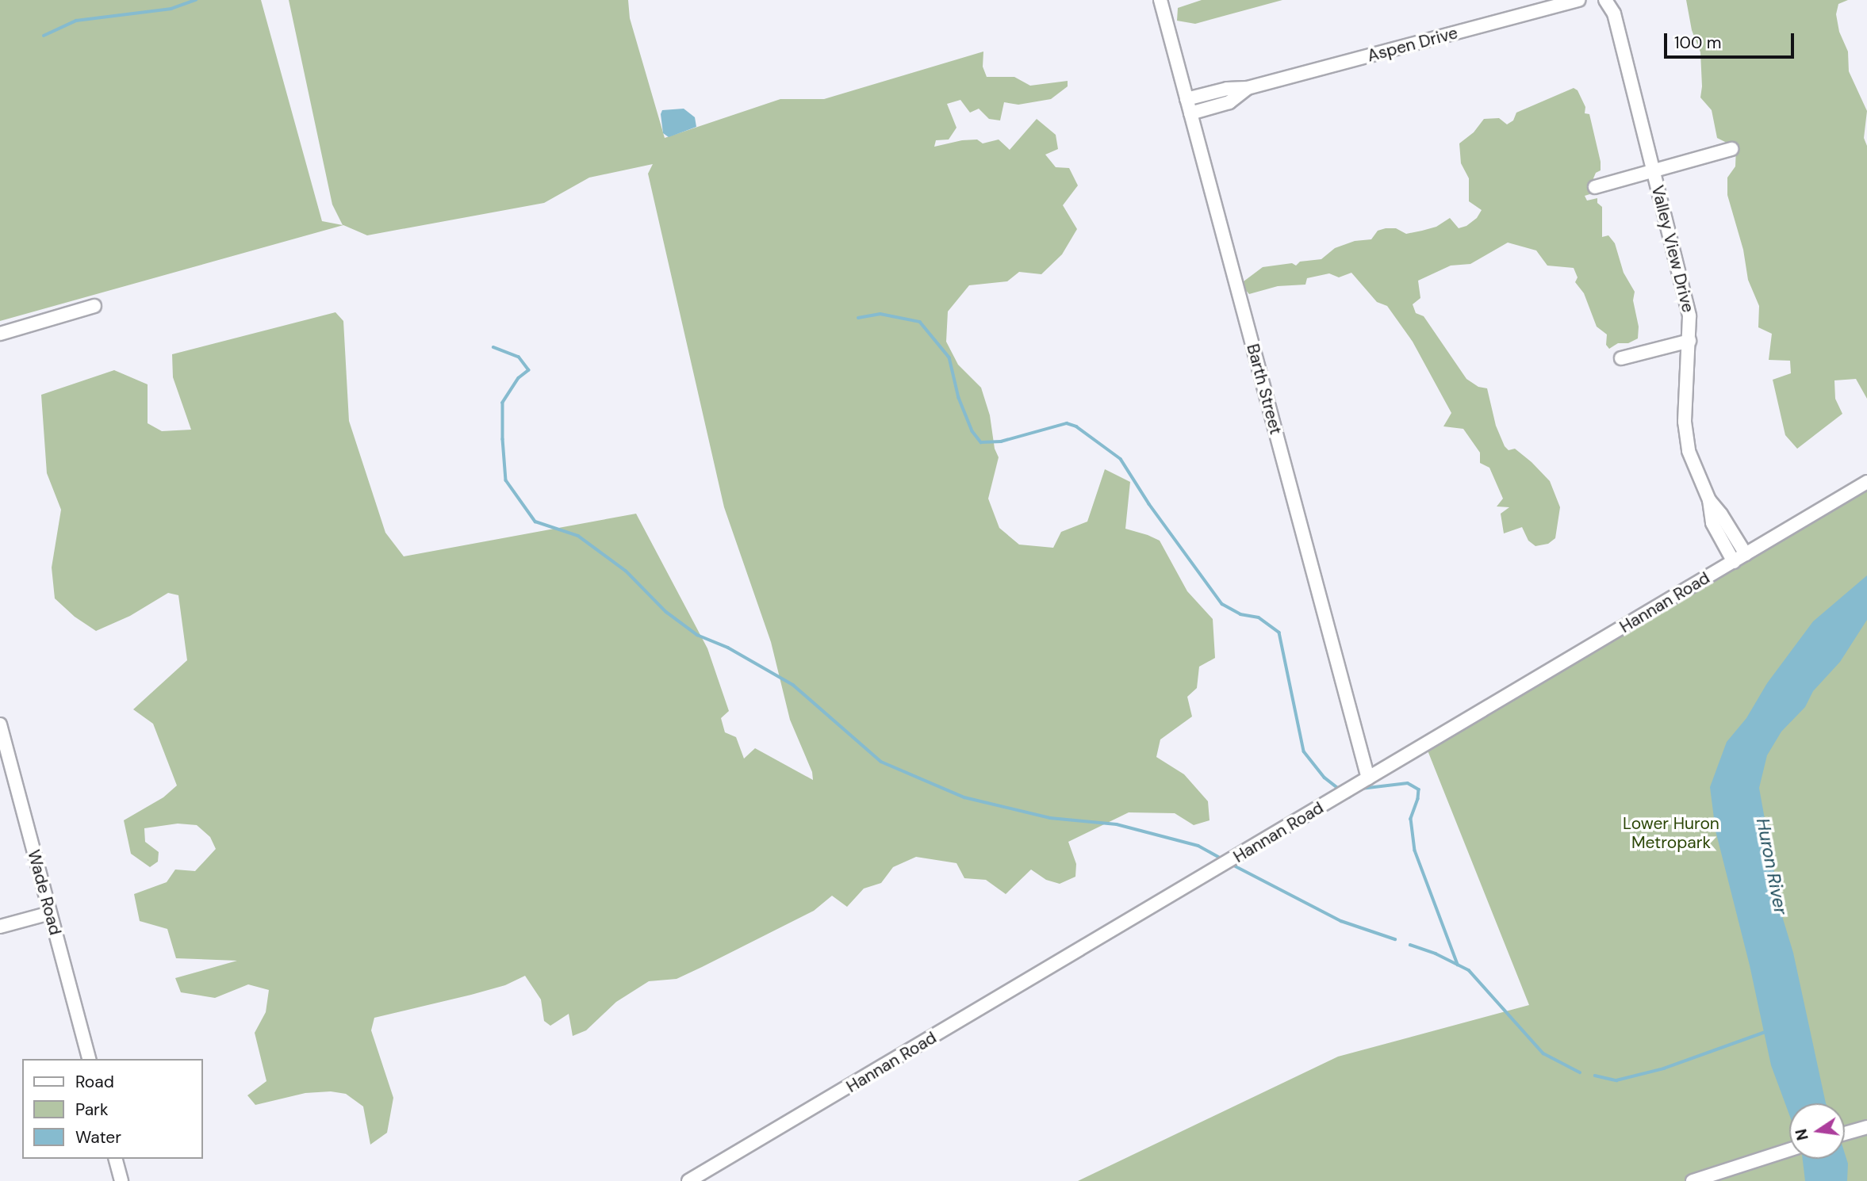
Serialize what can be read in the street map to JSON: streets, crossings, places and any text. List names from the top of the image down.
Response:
{
  "streets": {
    "street": [
      "Aspen Drive",
      "Valley View Drive",
      "Barth Street",
      "Hannan Road",
      "Wade Road"
    ]
  },
  "crossings": [
    ["Aspen Drive", "Barth Street"],
    ["Valley View Drive", "Hannan Road"],
    ["Barth Street", "Hannan Road"]
  ],
  "water": ["Huron River"],
  "parks": ["Lower Huron Metropark"],
  "legend": ["Road", "Park", "Water"],
  "scale_bar": "100 m",
  "north": "left"
}
